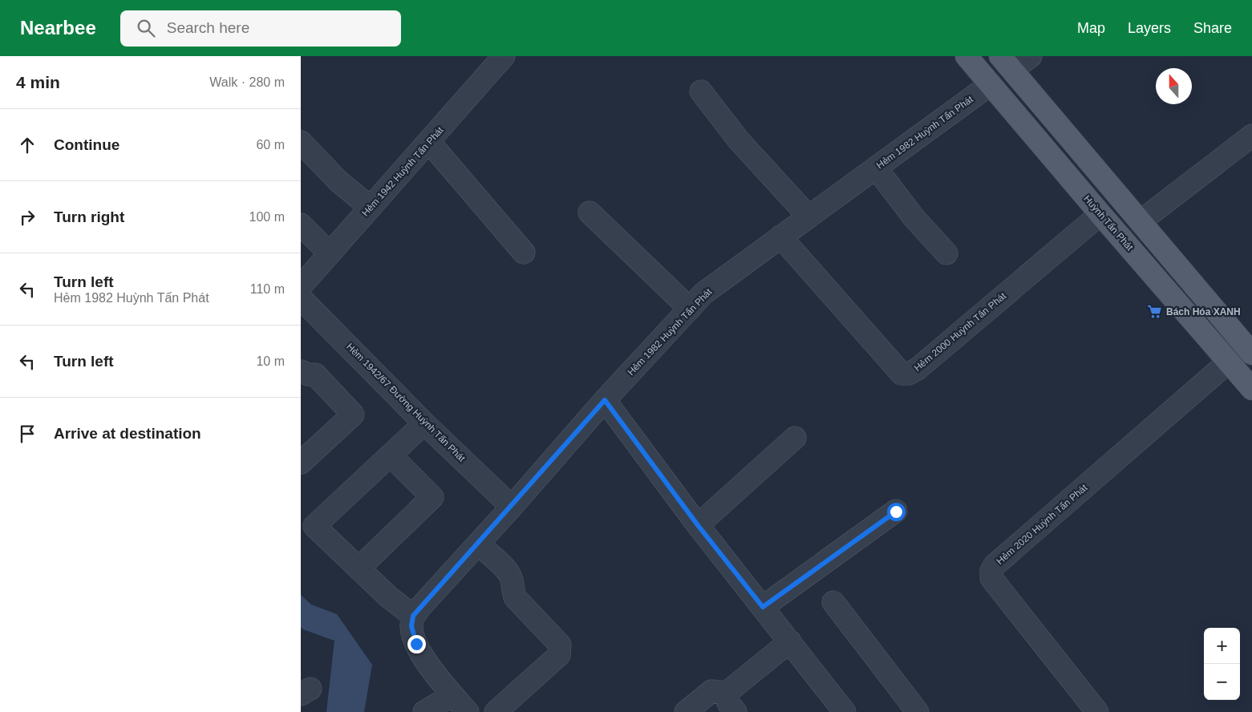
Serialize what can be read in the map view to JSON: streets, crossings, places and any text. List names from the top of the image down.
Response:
{
  "streets": {
    "main road": ["Huỳnh Tấn Phát"],
    "street": [
      "Hẻm 1982 Huỳnh Tấn Phát",
      "Hẻm 1942 Huỳnh Tấn Phát",
      "Hẻm 2000 Huỳnh Tấn Phát",
      "Hẻm 1942/67 Đường Huỳnh Tấn Phát",
      "Hẻm 2020 Huỳnh Tấn Phát"
    ]
  },
  "crossings": [
    ["Hẻm 1982 Huỳnh Tấn Phát", "Huỳnh Tấn Phát"],
    ["Hẻm 1982 Huỳnh Tấn Phát", "Hẻm 2000 Huỳnh Tấn Phát"],
    ["Hẻm 1982 Huỳnh Tấn Phát", "Hẻm 1942/67 Đường Huỳnh Tấn Phát"],
    ["Huỳnh Tấn Phát", "Hẻm 2000 Huỳnh Tấn Phát"],
    ["Huỳnh Tấn Phát", "Hẻm 2020 Huỳnh Tấn Phát"]
  ],
  "places": {
    "supermarket": ["Bách Hóa XANH"]
  },
  "north": "top",
  "page": {
    "header": "Nearbee",
    "search": "Search here",
    "nav": ["Map", "Layers", "Share"],
    "heading": ["4 min", "Walk · 280 m"],
    "list": [
      ["Continue", "60 m"],
      ["Turn right", "100 m"],
      ["Turn left", "Hẻm 1982 Huỳnh Tấn Phát", "110 m"],
      ["Turn left", "10 m"],
      "Arrive at destination"
    ],
    "map_buttons": ["+", "−"]
  }
}
